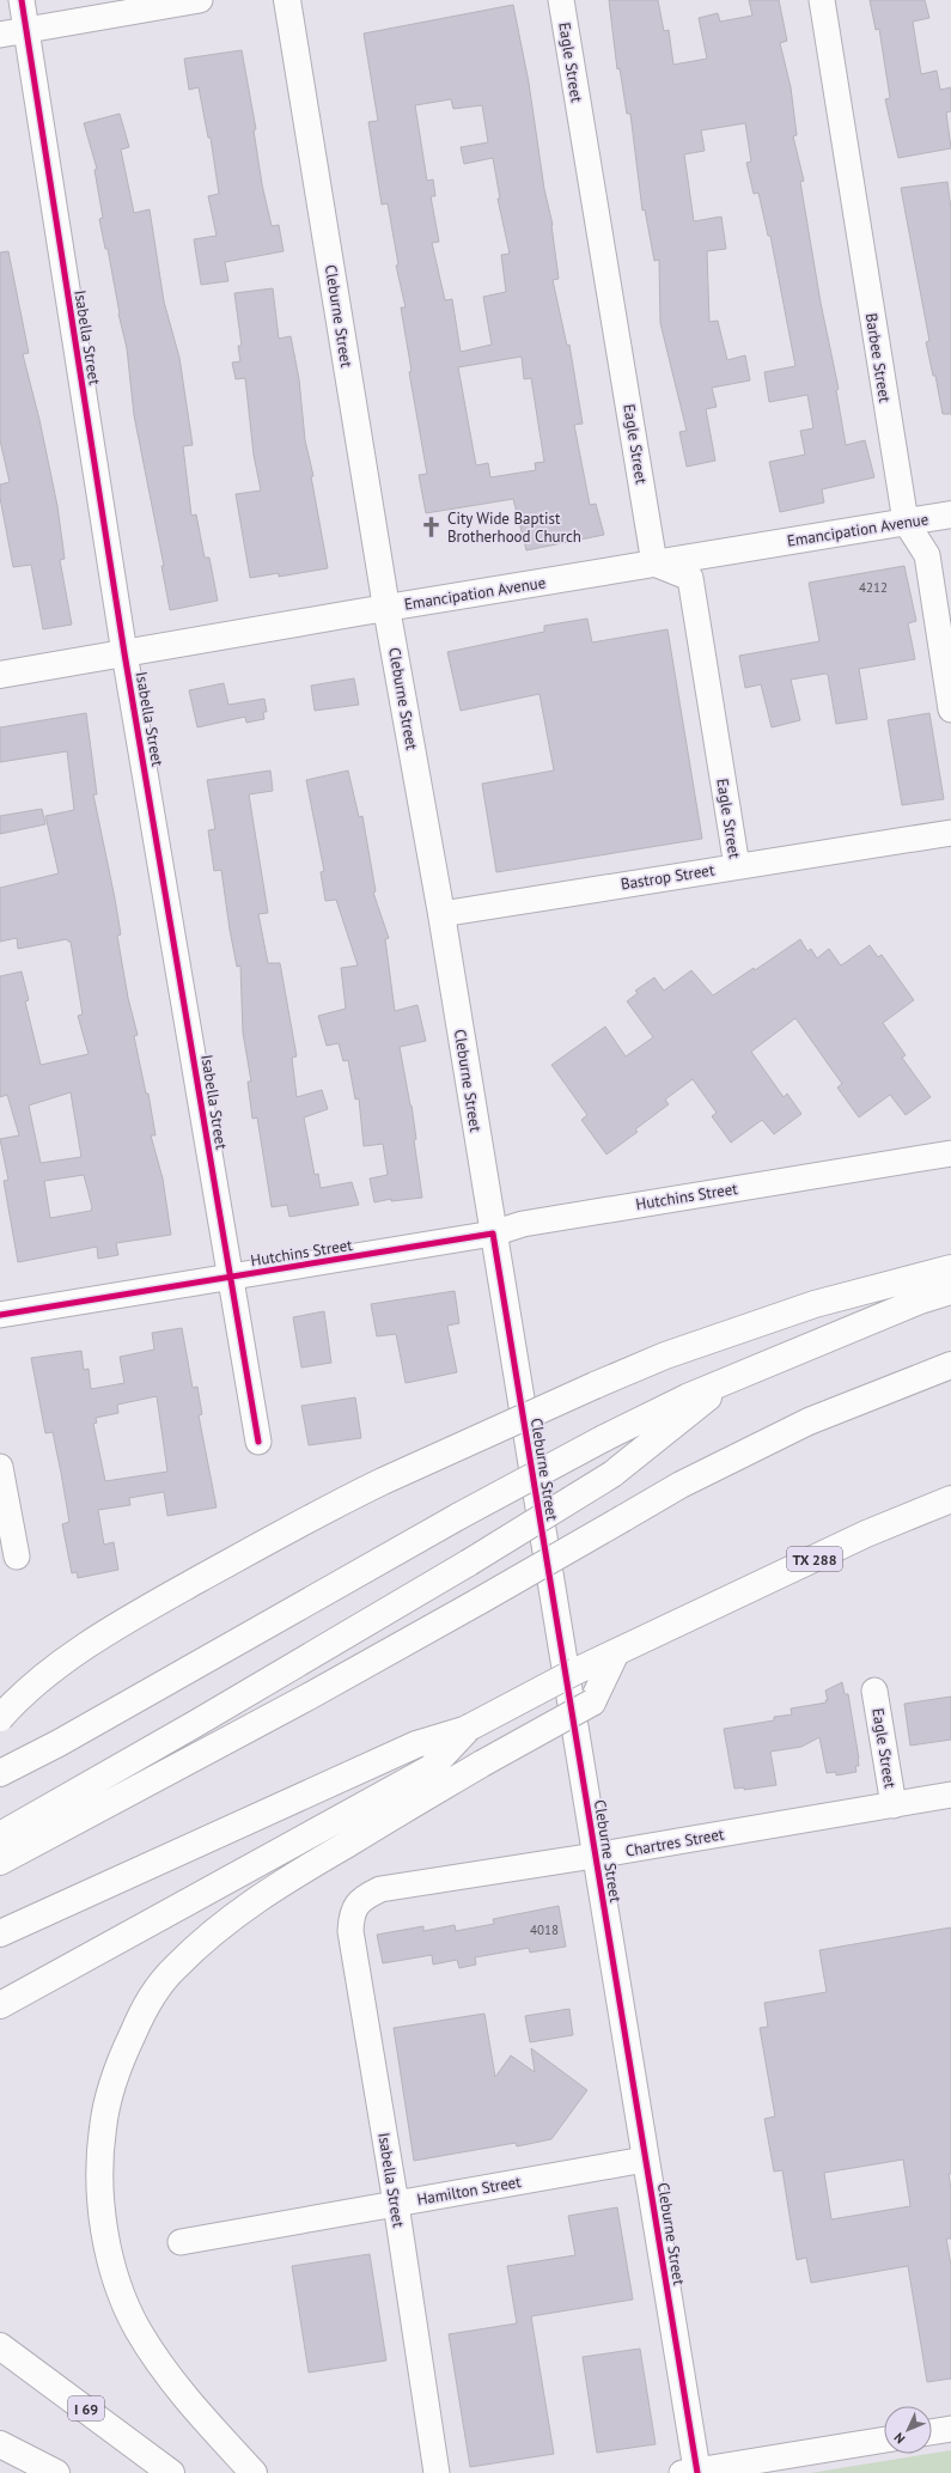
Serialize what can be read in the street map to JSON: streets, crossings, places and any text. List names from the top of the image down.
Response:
{
  "streets": {
    "main road": [
      "Cleburne Street",
      "Emancipation Avenue",
      "TX 288",
      "I 69"
    ],
    "street": [
      "Eagle Street",
      "Isabella Street",
      "Barbee Street",
      "Bastrop Street",
      "Hutchins Street",
      "Chartres Street",
      "Hamilton Street"
    ]
  },
  "crossings": [
    ["Eagle Street", "Emancipation Avenue"],
    ["Eagle Street", "Bastrop Street"],
    ["Eagle Street", "Chartres Street"],
    ["Cleburne Street", "Emancipation Avenue"],
    ["Cleburne Street", "Bastrop Street"],
    ["Cleburne Street", "Hutchins Street"],
    ["Cleburne Street", "Chartres Street"],
    ["Cleburne Street", "Hamilton Street"],
    ["Isabella Street", "Emancipation Avenue"],
    ["Isabella Street", "Hutchins Street"],
    ["Isabella Street", "Chartres Street"],
    ["Isabella Street", "Hamilton Street"],
    ["Barbee Street", "Emancipation Avenue"]
  ],
  "places": {
    "church": ["City Wide Baptist Brotherhood Church"]
  },
  "house_numbers": ["4212", "4018"],
  "north": "bottom left"
}
